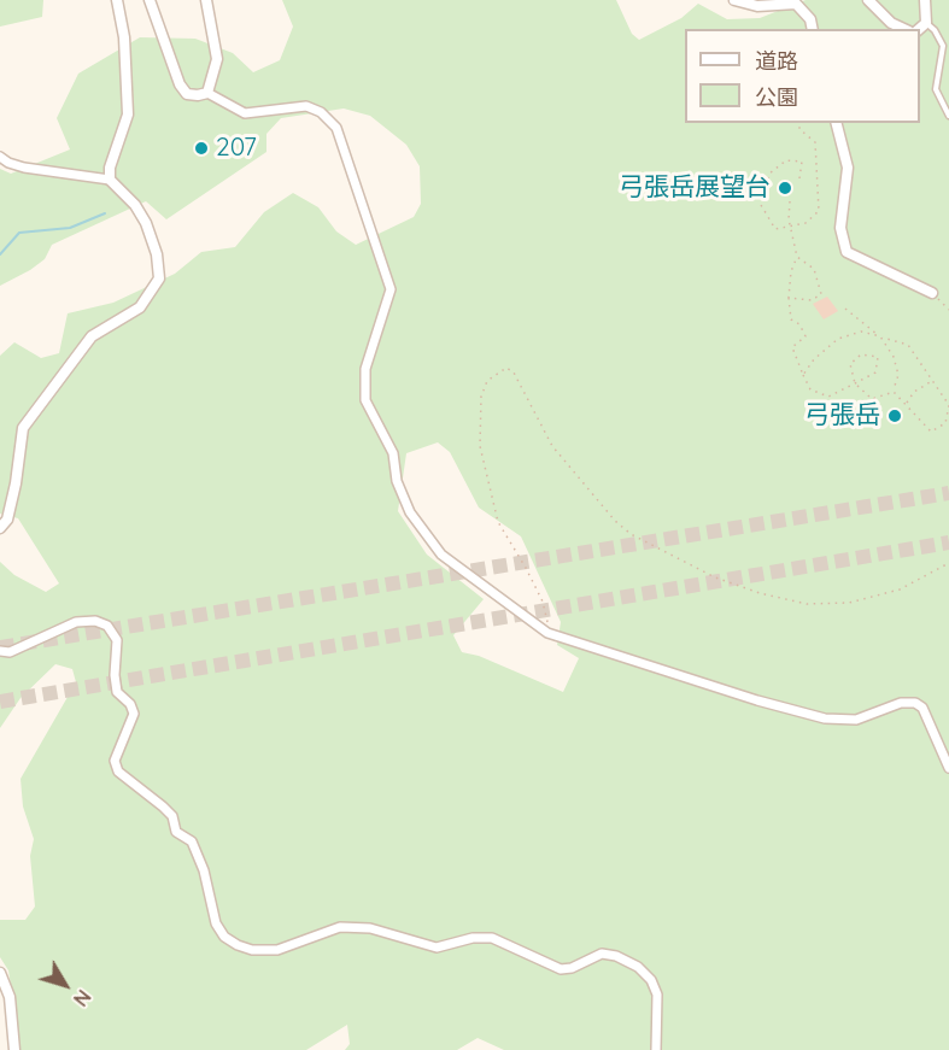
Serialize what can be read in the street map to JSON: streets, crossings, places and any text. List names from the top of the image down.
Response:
{
  "places": ["207", "弓張岳展望台", "弓張岳"],
  "legend": ["道路", "公園"],
  "north": "bottom right"
}
